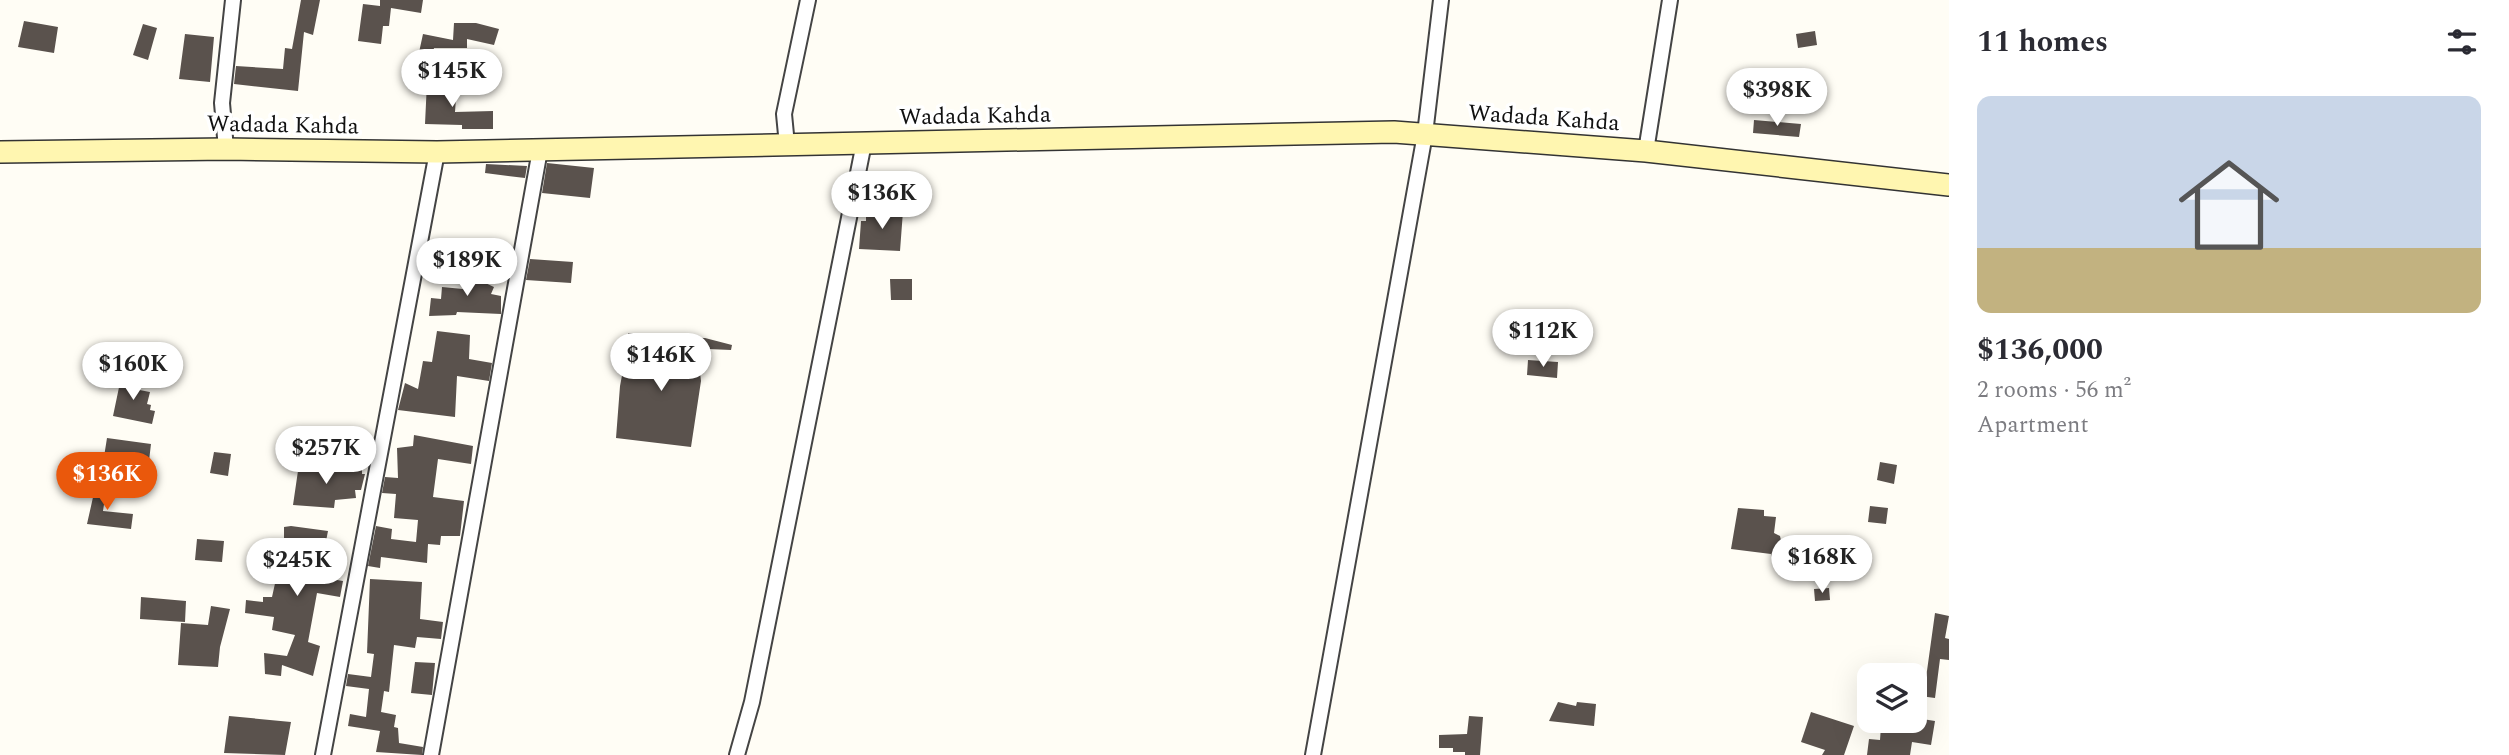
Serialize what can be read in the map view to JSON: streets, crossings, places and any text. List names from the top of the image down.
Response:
{
  "streets": {
    "main road": ["Wadada Kahda"]
  },
  "page": {
    "heading": "11 homes",
    "price": [
      "$145K",
      "$398K",
      "$136K",
      "$189K",
      "$112K",
      "$146K",
      "$160K",
      "$257K",
      "$136K",
      "$168K",
      "$245K"
    ],
    "list": [
      {
        "name": "$136,000",
        "note": "2 rooms · 56 m² · Apartment"
      }
    ]
  }
}
